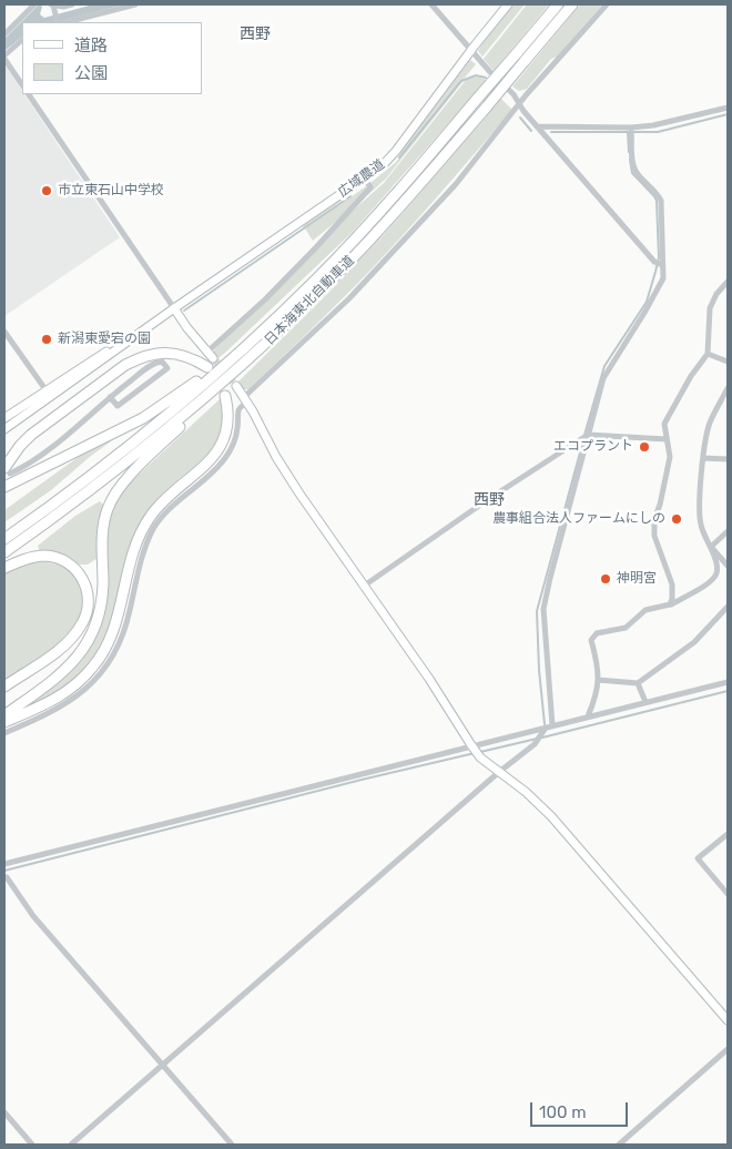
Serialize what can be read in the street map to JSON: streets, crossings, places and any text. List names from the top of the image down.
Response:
{
  "streets": {
    "highway": ["日本海東北自動車道"],
    "street": ["広域農道"]
  },
  "districts": ["西野", "西野"],
  "places": [
    "市立東石山中学校",
    "新潟東愛宕の園",
    "エコプラント",
    "農事組合法人ファームにしの",
    "神明宮"
  ],
  "legend": ["道路", "公園"],
  "scale_bar": "100 m"
}
